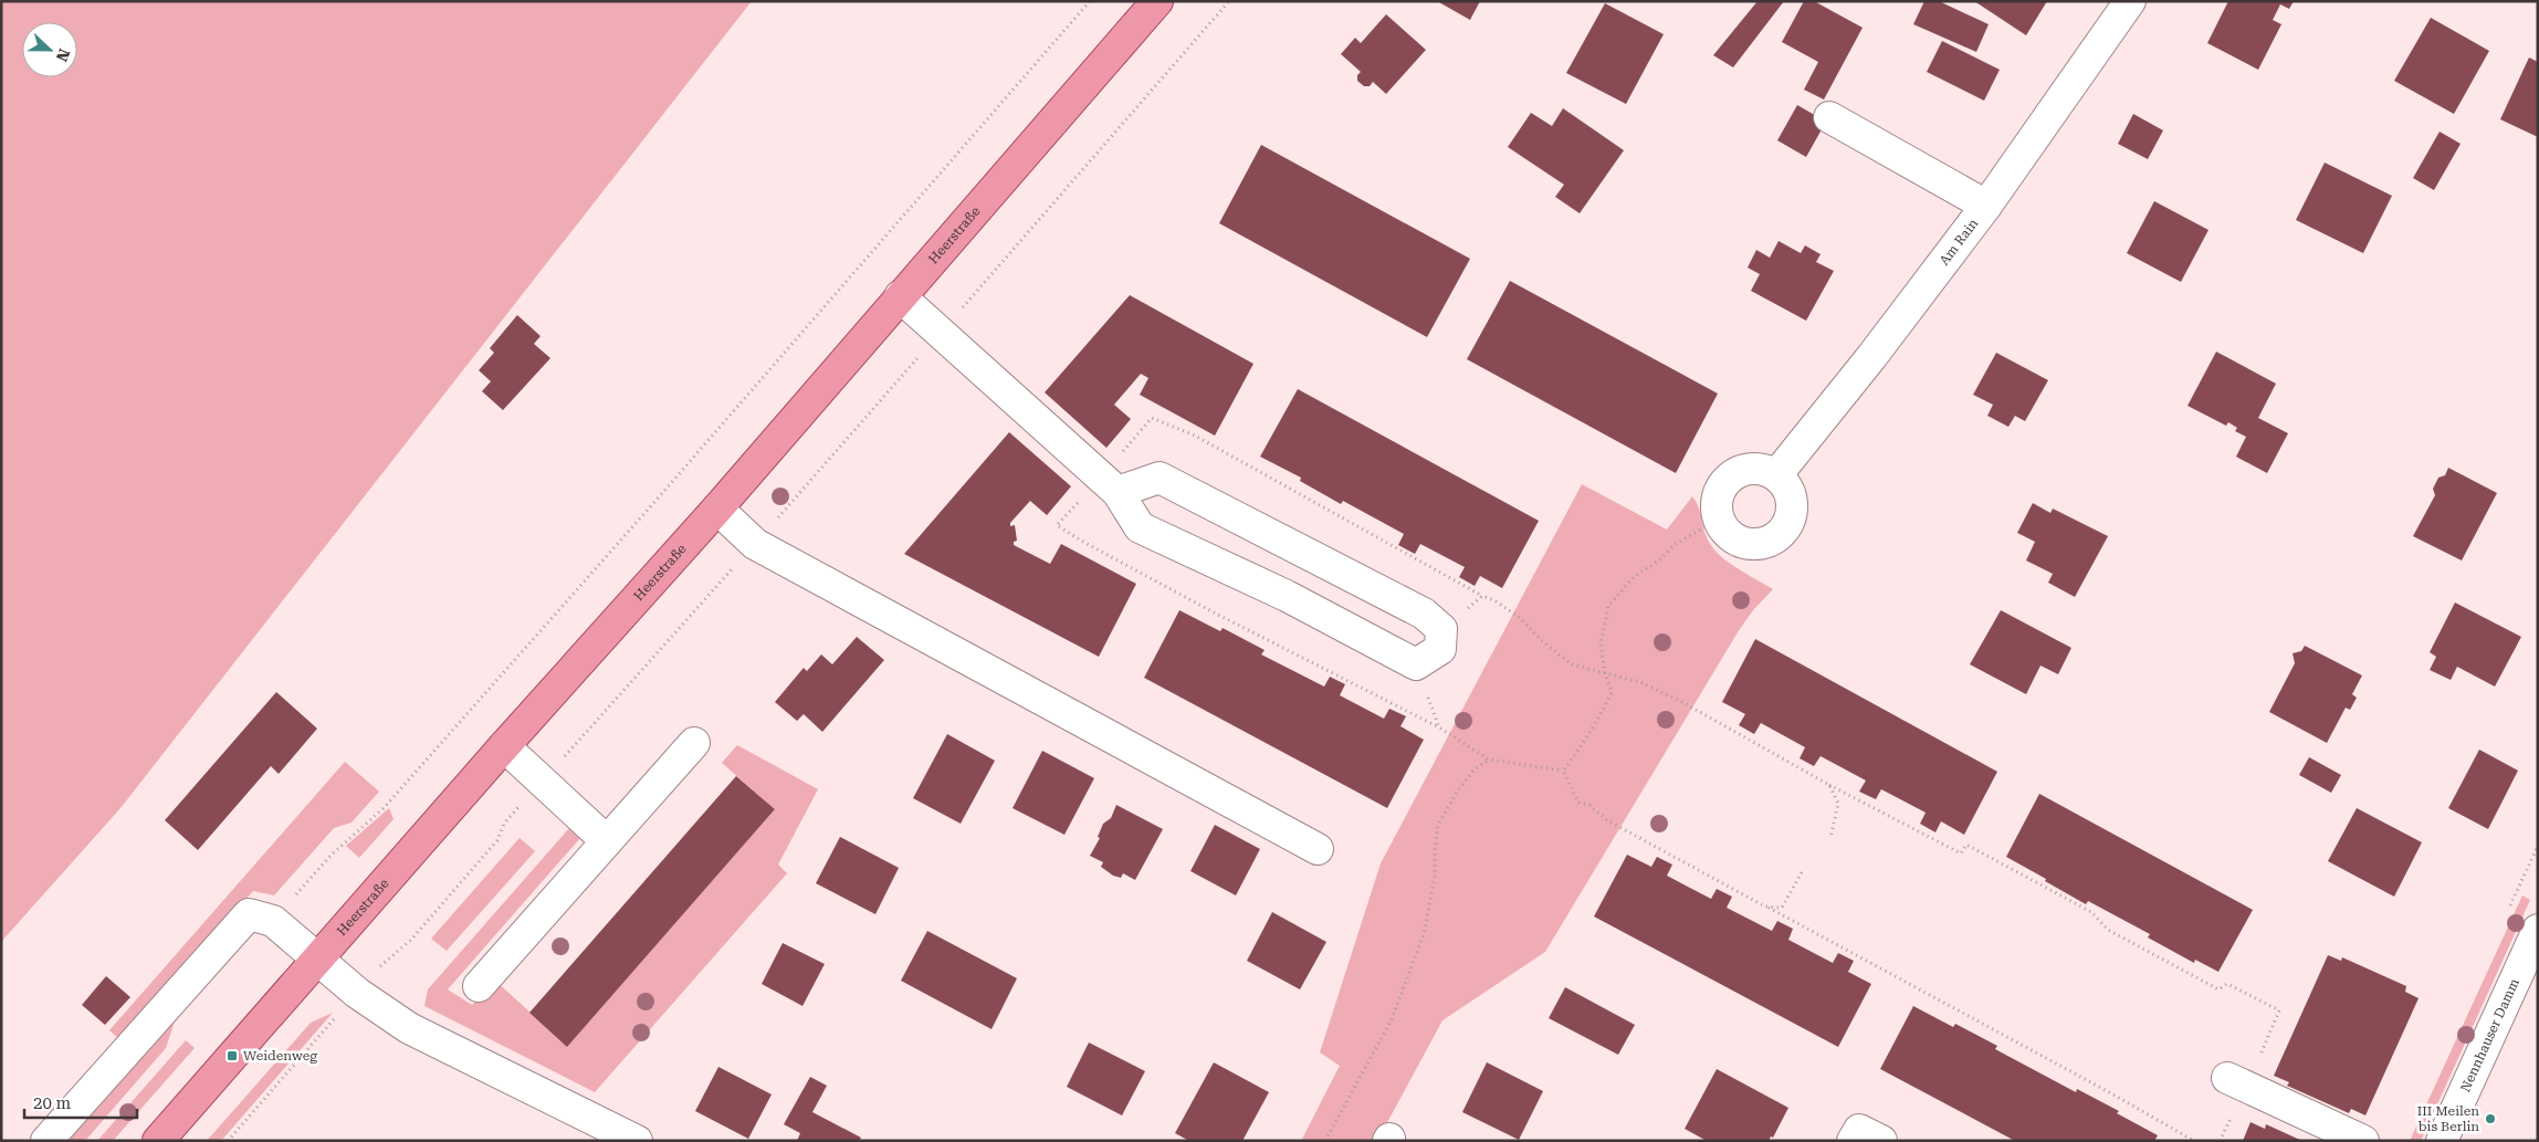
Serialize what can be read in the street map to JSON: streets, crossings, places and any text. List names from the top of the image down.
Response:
{
  "streets": {
    "main road": ["Heerstraße"],
    "street": ["Am Rain", "Nennhauser Damm"]
  },
  "places": {
    "transit": ["Weidenweg"],
    "other": ["III Meilen bis Berlin"]
  },
  "scale_bar": "20 m",
  "north": "right"
}
